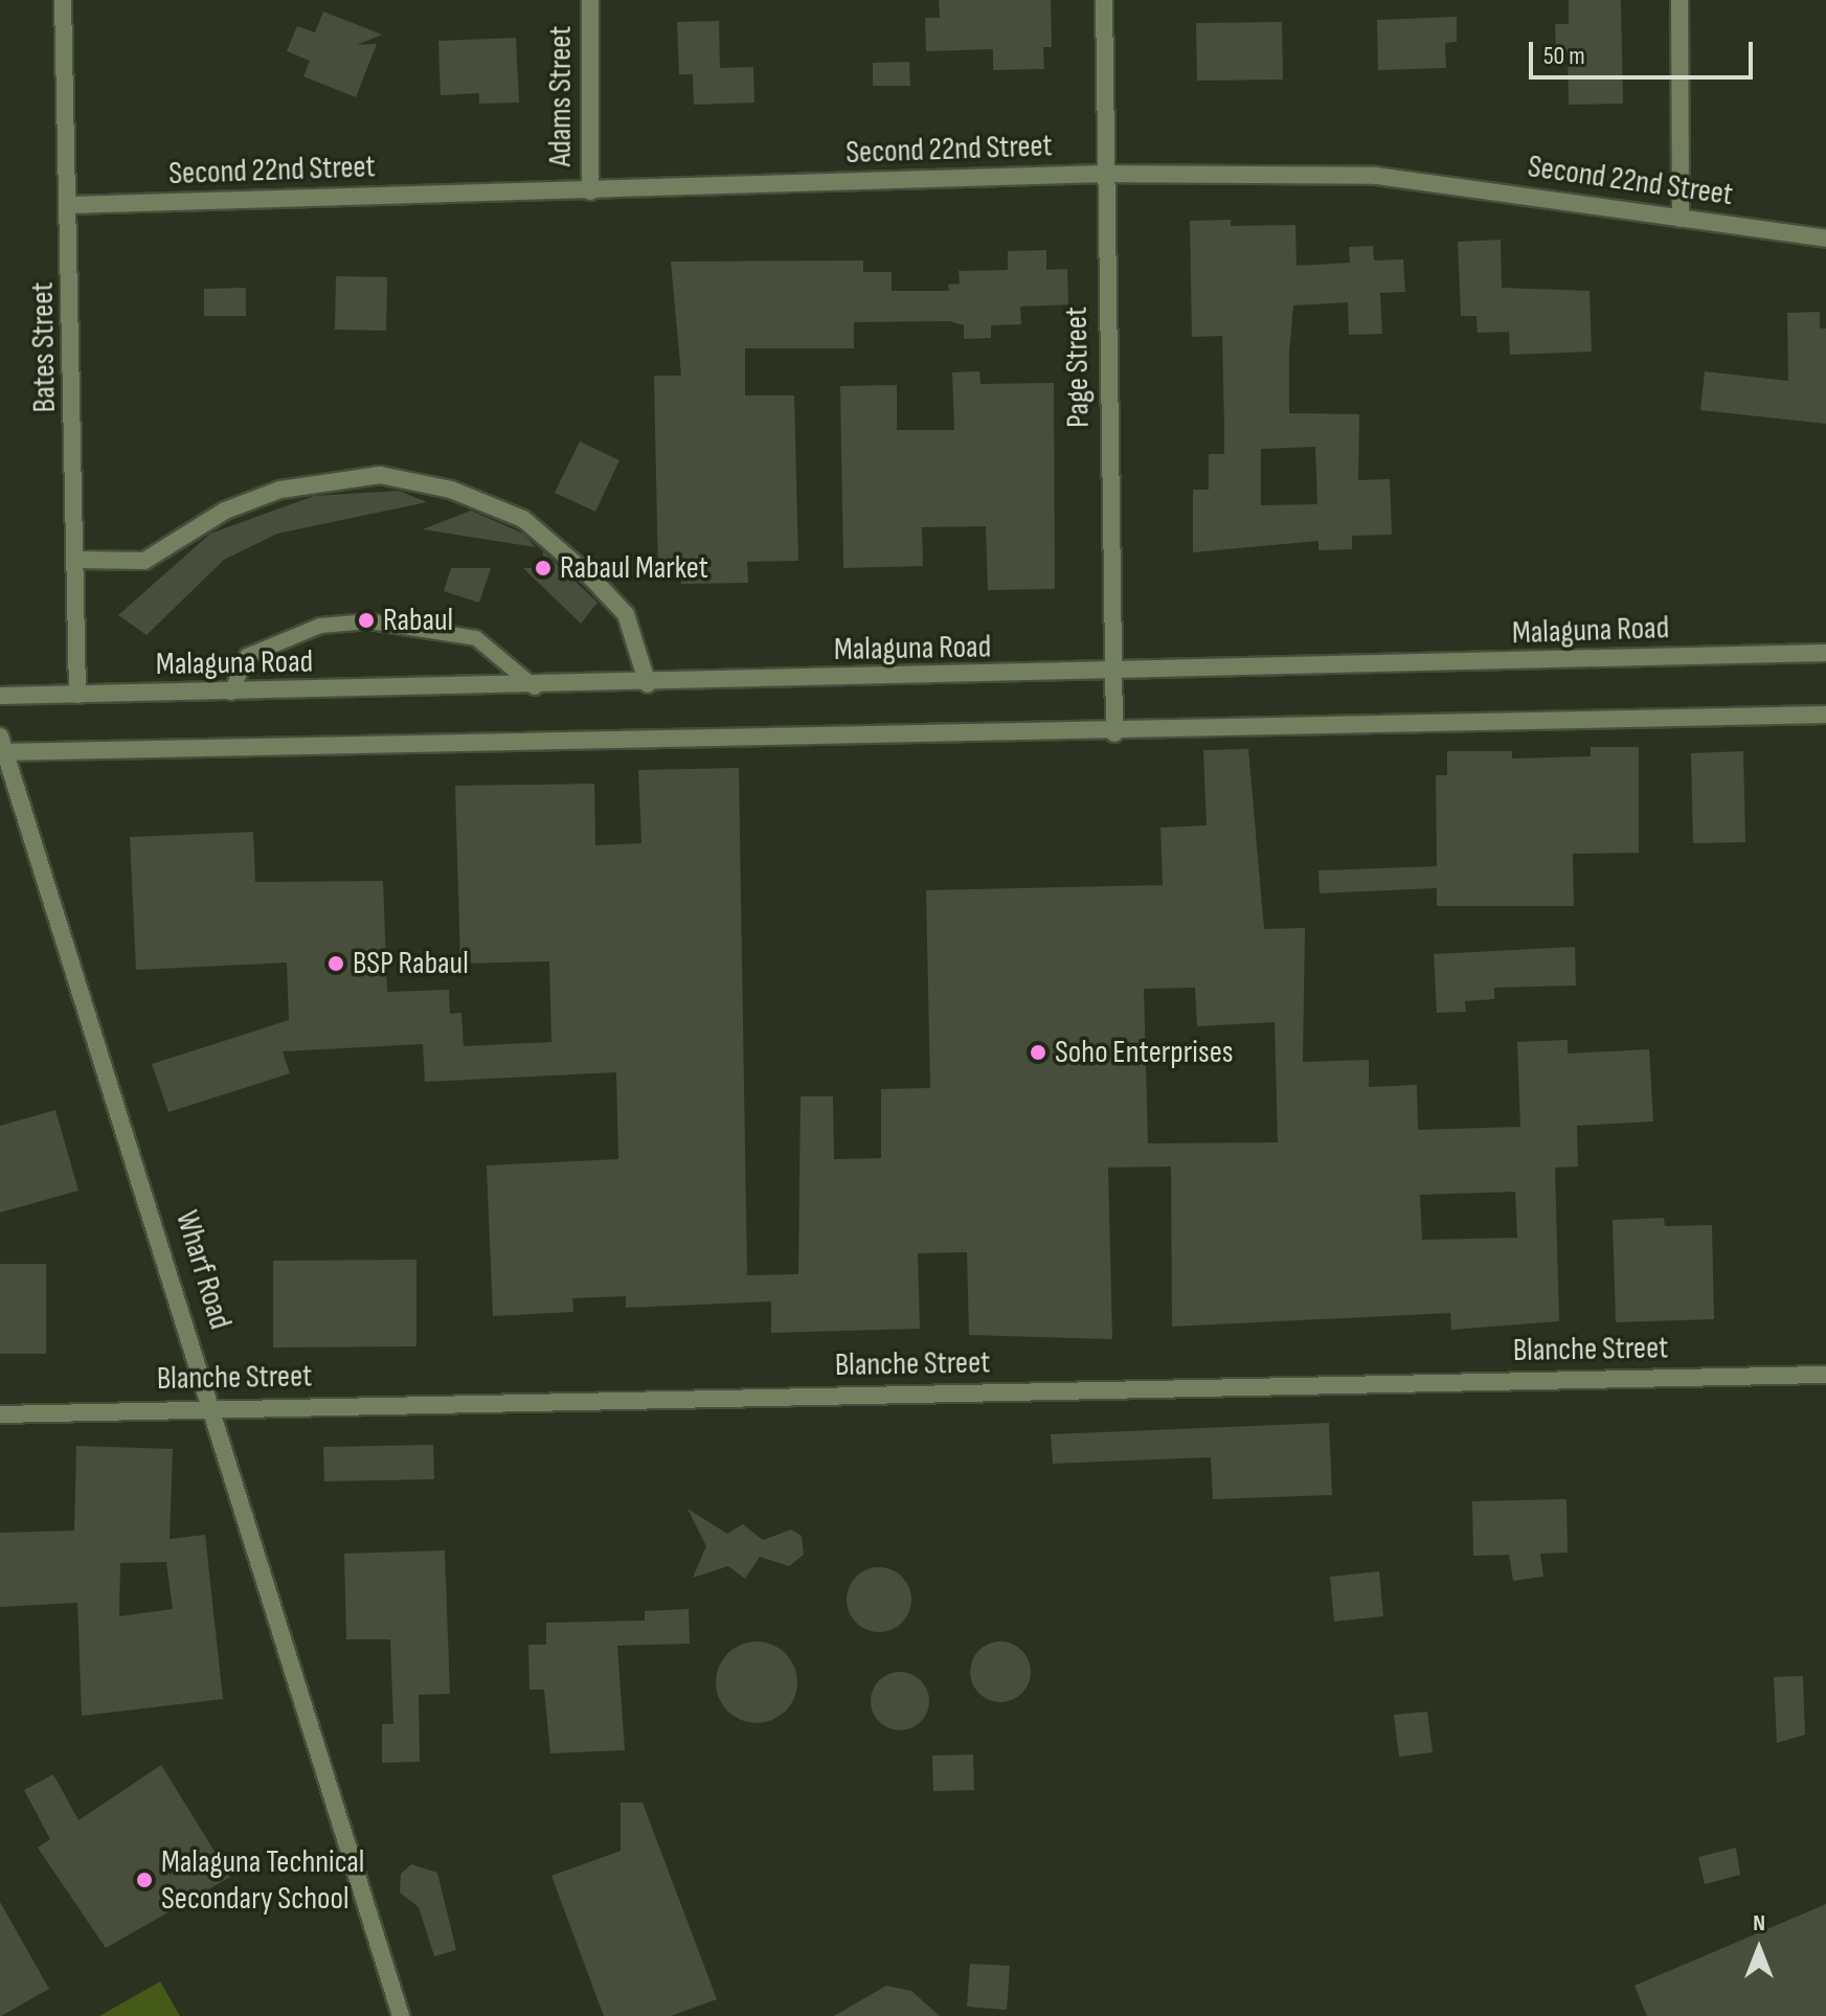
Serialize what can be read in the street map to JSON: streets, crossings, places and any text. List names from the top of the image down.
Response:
{
  "streets": {
    "street": [
      "Adams Street",
      "Second 22nd Street",
      "Bates Street",
      "Page Street",
      "Malaguna Road",
      "Wharf Road",
      "Blanche Street"
    ]
  },
  "crossings": [
    ["Adams Street", "Second 22nd Street"],
    ["Second 22nd Street", "Bates Street"],
    ["Second 22nd Street", "Page Street"],
    ["Bates Street", "Malaguna Road"],
    ["Page Street", "Malaguna Road"],
    ["Wharf Road", "Blanche Street"]
  ],
  "places": [
    "Rabaul Market",
    "Rabaul",
    "BSP Rabaul",
    "Soho Enterprises",
    "Malaguna Technical Secondary School"
  ],
  "scale_bar": "50 m",
  "north": "top"
}
